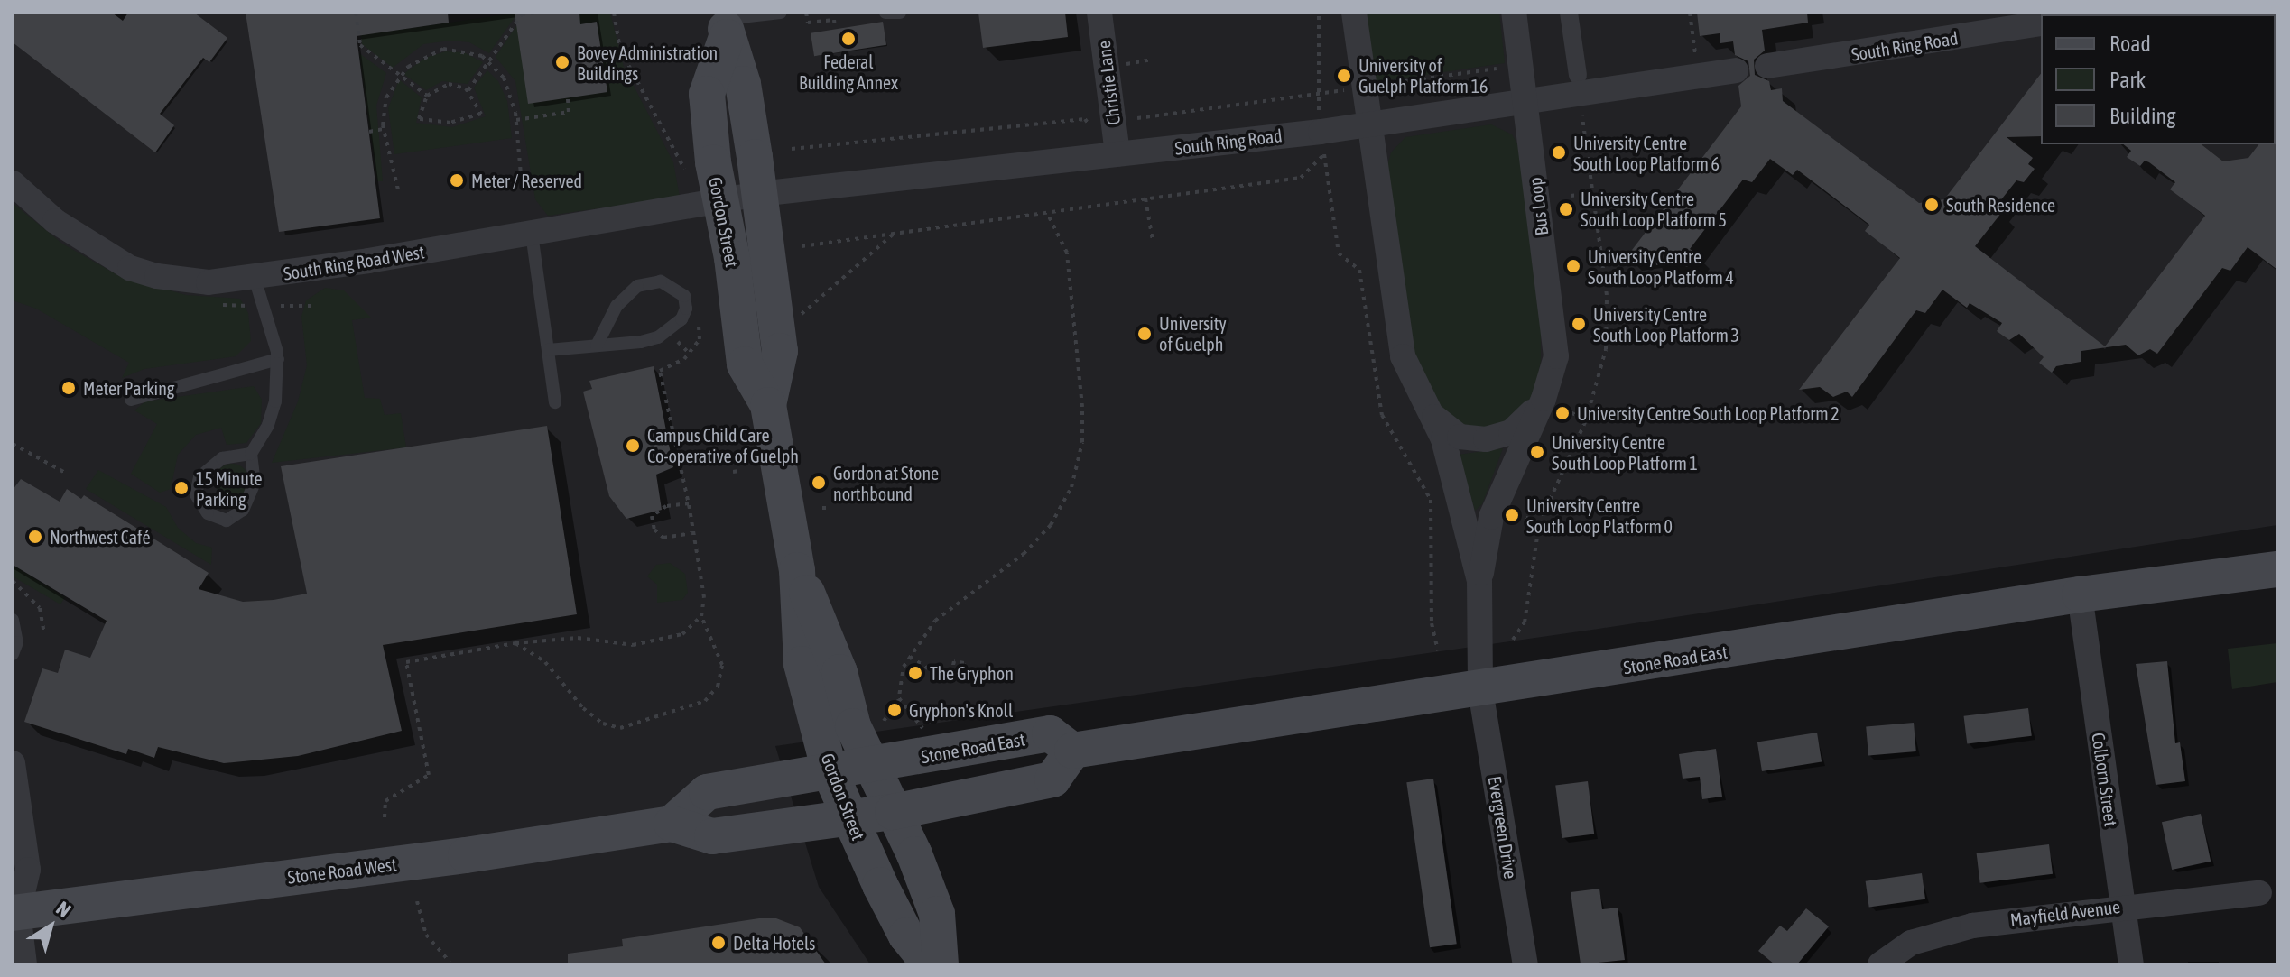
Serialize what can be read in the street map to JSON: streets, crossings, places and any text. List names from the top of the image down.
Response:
{
  "streets": {
    "main road": ["Gordon Street", "Stone Road East", "Stone Road West"],
    "street": [
      "South Ring Road",
      "Christie Lane",
      "Bus Loop",
      "South Ring Road West",
      "Colborn Street",
      "Evergreen Drive",
      "Mayfield Avenue"
    ]
  },
  "crossings": [
    ["South Ring Road", "Christie Lane"],
    ["South Ring Road", "Bus Loop"],
    ["South Ring Road", "Gordon Street"],
    ["South Ring Road", "South Ring Road West"],
    ["Bus Loop", "Stone Road East"],
    ["Bus Loop", "Evergreen Drive"],
    ["Gordon Street", "South Ring Road West"],
    ["Gordon Street", "Stone Road East"],
    ["Gordon Street", "Stone Road West"],
    ["Stone Road East", "Colborn Street"],
    ["Stone Road East", "Evergreen Drive"],
    ["Colborn Street", "Mayfield Avenue"]
  ],
  "places": [
    "Federal Building Annex",
    "Bovey Administration Buildings",
    "University of Guelph Platform 16",
    "University Centre South Loop Platform 6",
    "Meter / Reserved",
    "South Residence",
    "University Centre South Loop Platform 5",
    "University Centre South Loop Platform 4",
    "University Centre South Loop Platform 3",
    "University of Guelph",
    "Meter Parking",
    "University Centre South Loop Platform 2",
    "Campus Child Care Co-operative of Guelph",
    "University Centre South Loop Platform 1",
    "Gordon at Stone northbound",
    "15 Minute Parking",
    "University Centre South Loop Platform 0",
    "Northwest Café",
    "The Gryphon",
    "Gryphon's Knoll",
    "Delta Hotels"
  ],
  "legend": ["Road", "Park", "Building"],
  "north": "top right"
}
